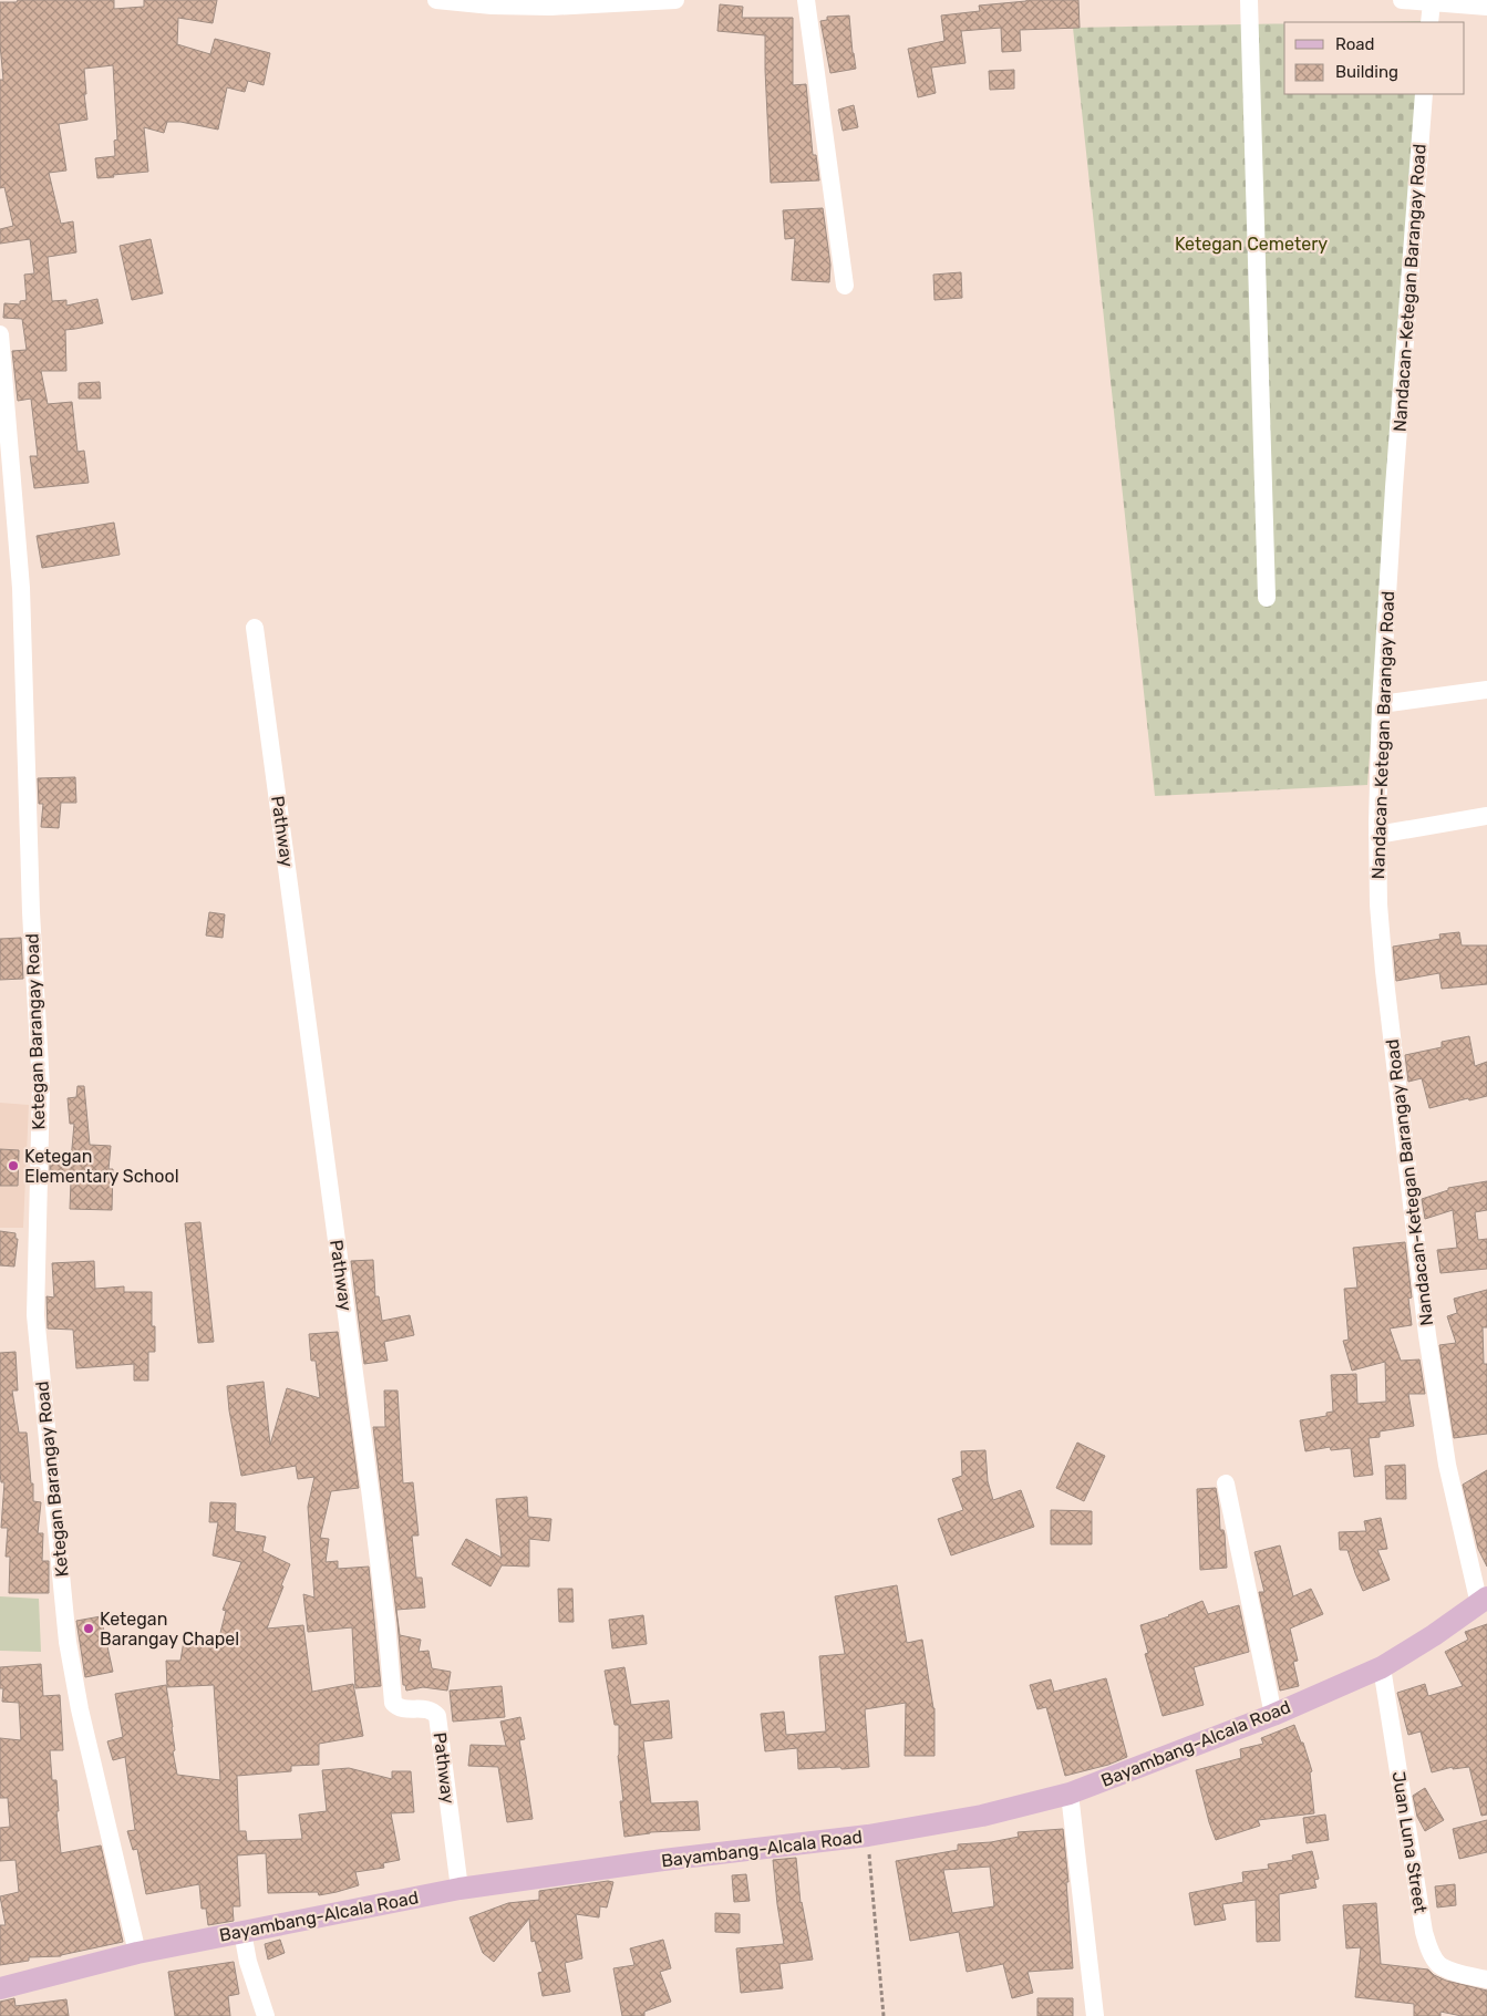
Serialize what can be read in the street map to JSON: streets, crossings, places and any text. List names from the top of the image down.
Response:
{
  "streets": {
    "main road": ["Bayambang-Alcala Road"],
    "street": [
      "Nandacan-Ketegan Barangay Road",
      "Pathway",
      "Ketegan Barangay Road",
      "Juan Luna Street"
    ]
  },
  "crossings": [
    ["Nandacan-Ketegan Barangay Road", "Bayambang-Alcala Road"],
    ["Pathway", "Bayambang-Alcala Road"],
    ["Ketegan Barangay Road", "Bayambang-Alcala Road"],
    ["Bayambang-Alcala Road", "Juan Luna Street"]
  ],
  "parks": ["Ketegan Cemetery"],
  "places": ["Ketegan Elementary School", "Ketegan Barangay Chapel"],
  "legend": ["Road", "Building"]
}
